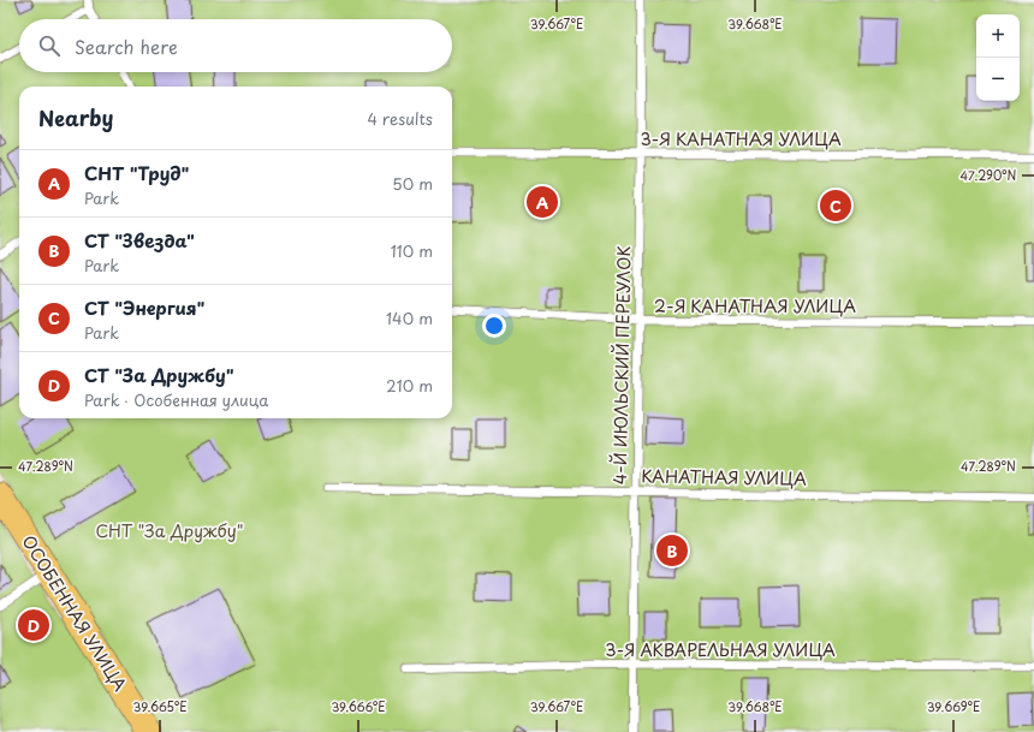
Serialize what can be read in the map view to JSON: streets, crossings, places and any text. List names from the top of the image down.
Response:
{
  "streets": {
    "main road": ["ОСОБЕННАЯ УЛИЦА"],
    "lane": [
      "3-Я КАНАТНАЯ УЛИЦА",
      "2-Я КАНАТНАЯ УЛИЦА",
      "4-Й ИЮЛЬСКИЙ ПЕРЕУЛОК",
      "КАНАТНАЯ УЛИЦА",
      "3-Я АКВАРЕЛЬНАЯ УЛИЦА"
    ]
  },
  "crossings": [
    ["3-Я КАНАТНАЯ УЛИЦА", "4-Й ИЮЛЬСКИЙ ПЕРЕУЛОК"],
    ["2-Я КАНАТНАЯ УЛИЦА", "4-Й ИЮЛЬСКИЙ ПЕРЕУЛОК"],
    ["4-Й ИЮЛЬСКИЙ ПЕРЕУЛОК", "КАНАТНАЯ УЛИЦА"],
    ["4-Й ИЮЛЬСКИЙ ПЕРЕУЛОК", "3-Я АКВАРЕЛЬНАЯ УЛИЦА"]
  ],
  "parks": ["СНТ \"За Дружбу\""],
  "page": {
    "map_buttons": ["+", "−"],
    "search": "Search here",
    "heading": ["Nearby", "4 results"],
    "list": [
      {
        "mark": "A",
        "name": "СНТ \"Труд\"",
        "note": "Park",
        "value": "50 m"
      },
      {
        "mark": "B",
        "name": "СТ \"Звезда\"",
        "note": "Park",
        "value": "110 m"
      },
      {
        "mark": "C",
        "name": "СТ \"Энергия\"",
        "note": "Park",
        "value": "140 m"
      },
      {
        "mark": "D",
        "name": "СТ \"За Дружбу\"",
        "note": "Park · Особенная улица",
        "value": "210 m"
      }
    ],
    "pins": [
      "A",
      "C",
      "B",
      "D"
    ]
  },
  "coordinates": [
    "39.667°E",
    "39.668°E",
    "47.290°N",
    "47.289°N",
    "39.665°E",
    "39.666°E",
    "39.669°E"
  ]
}
